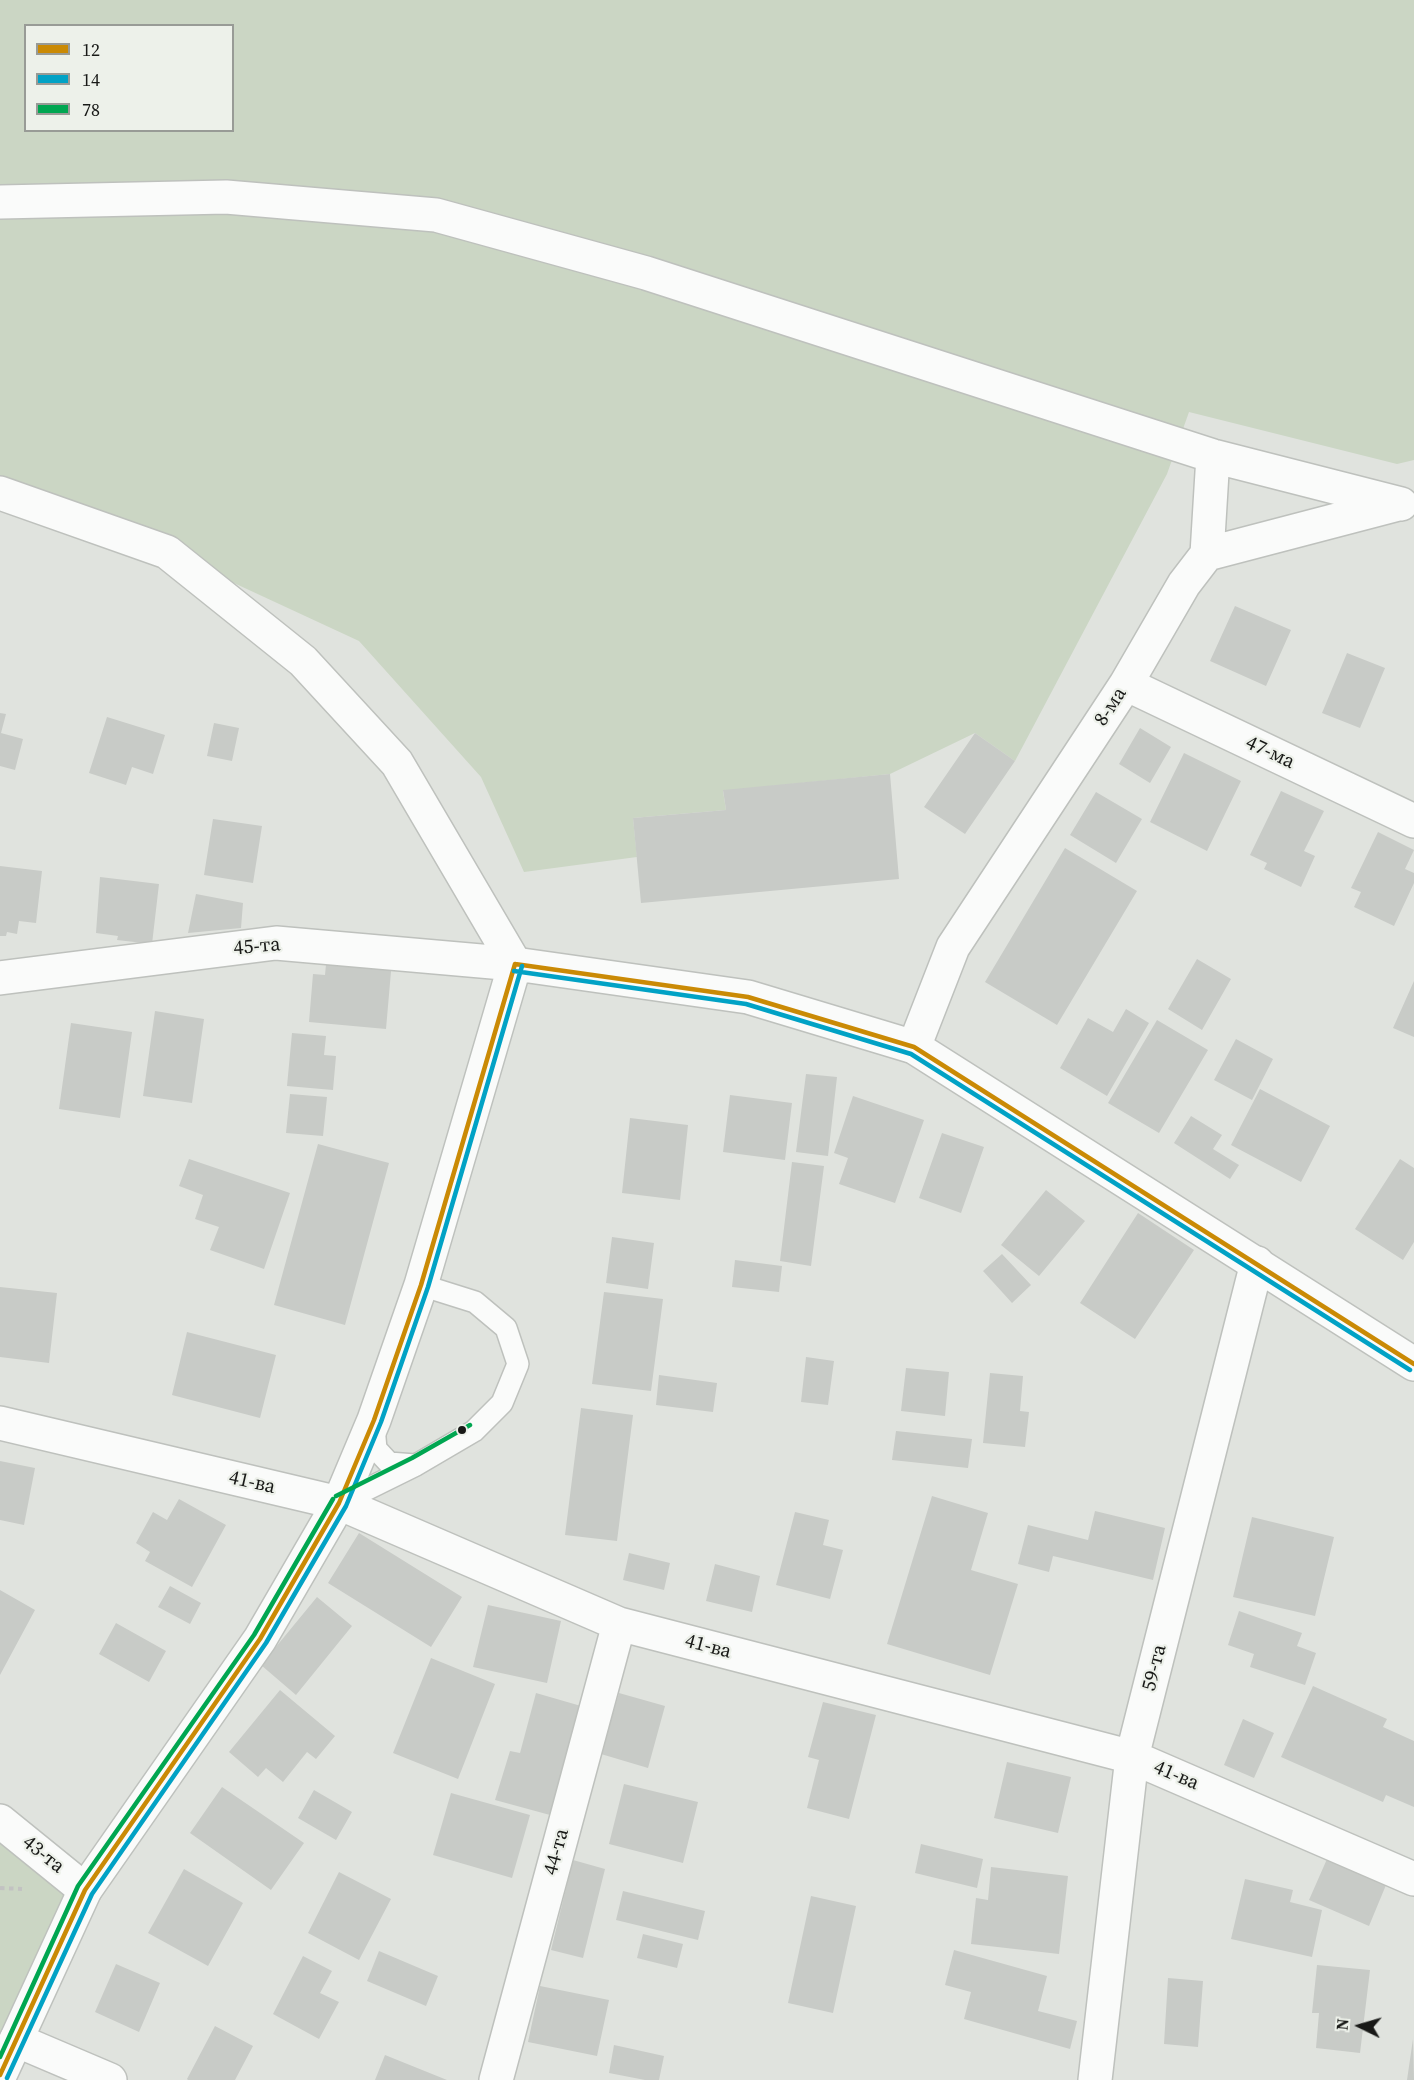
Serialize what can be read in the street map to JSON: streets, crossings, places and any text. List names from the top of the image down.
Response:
{
  "streets": {
    "street": [
      "8-ма",
      "47-ма",
      "45-та",
      "41-ва",
      "59-та",
      "44-та",
      "43-та"
    ]
  },
  "crossings": [
    ["8-ма", "47-ма"],
    ["8-ма", "45-та"],
    ["45-та", "59-та"],
    ["41-ва", "59-та"],
    ["41-ва", "44-та"]
  ],
  "lines": ["transit line 12", "transit line 14", "transit line 78"],
  "legend": ["12", "14", "78"],
  "north": "left"
}
